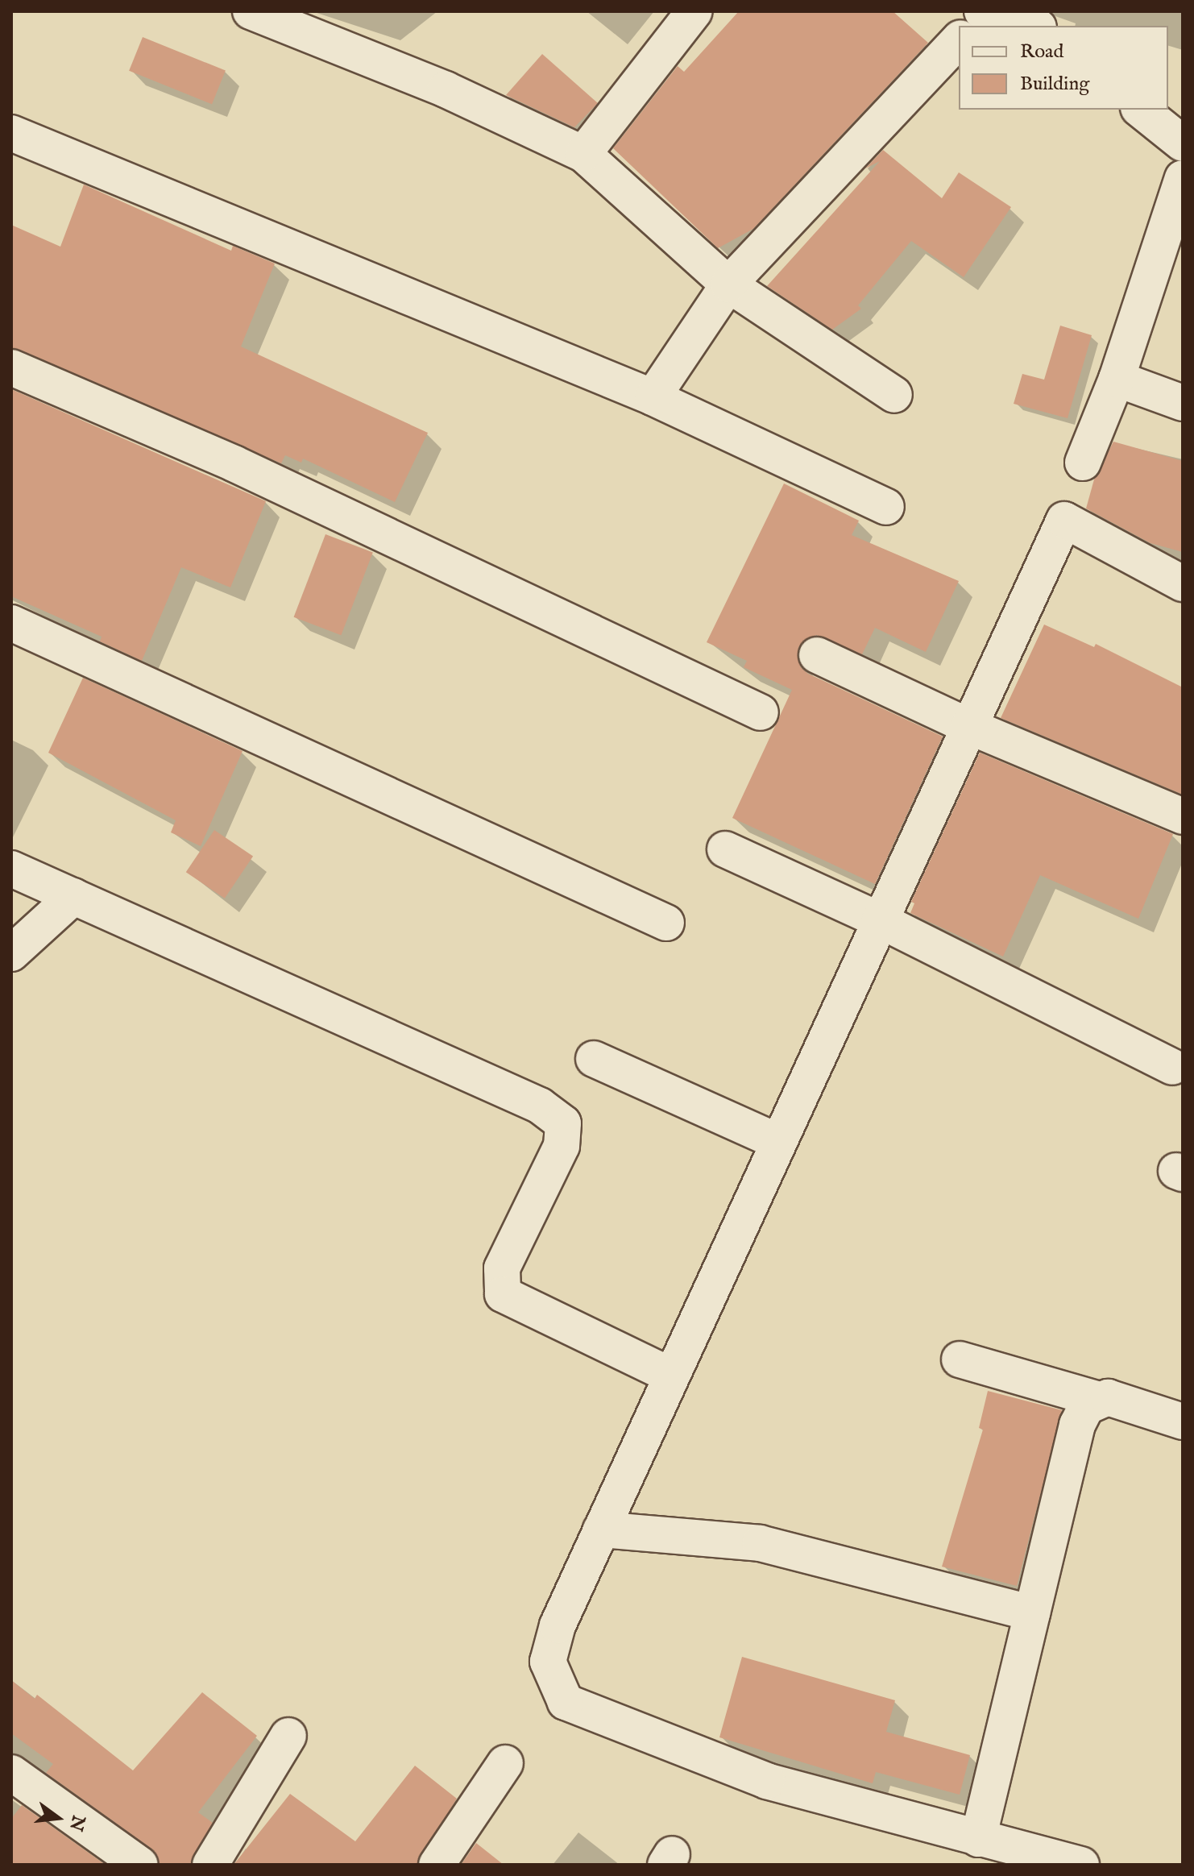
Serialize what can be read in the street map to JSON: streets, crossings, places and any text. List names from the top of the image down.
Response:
{
  "legend": ["Road", "Building"],
  "north": "right"
}
